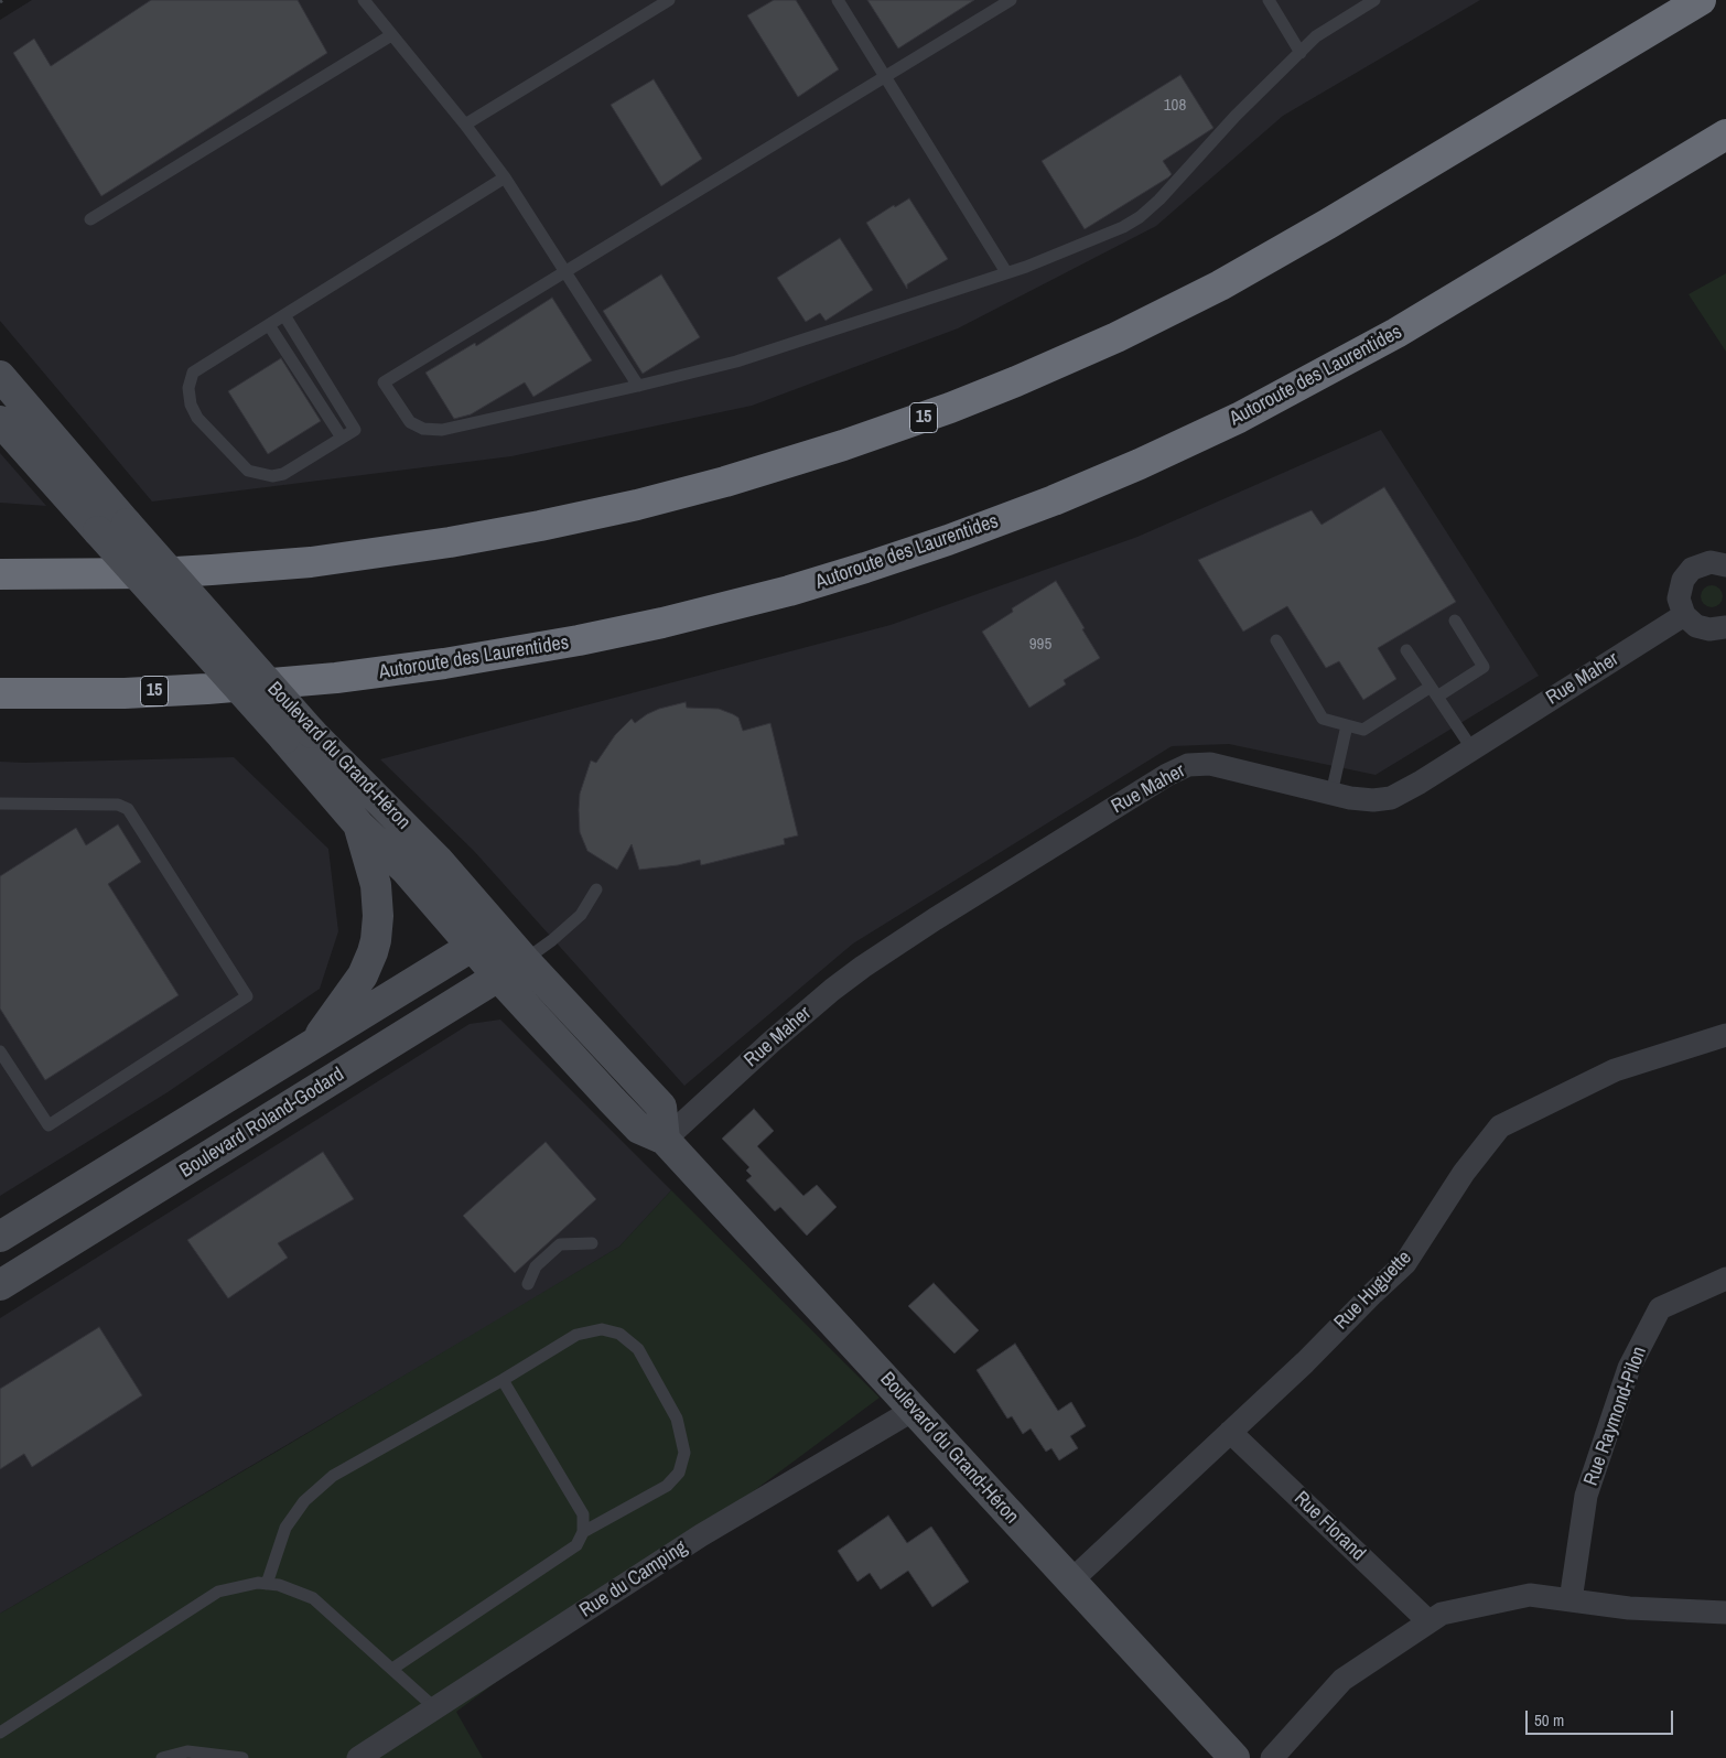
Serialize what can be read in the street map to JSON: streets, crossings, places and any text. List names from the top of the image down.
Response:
{
  "streets": {
    "highway": ["Autoroute des Laurentides", "15"],
    "street": [
      "Rue Maher",
      "Boulevard du Grand-Héron",
      "Boulevard Roland-Godard",
      "Rue Huguette",
      "Rue Raymond-Pilon",
      "Rue Florand",
      "Rue du Camping"
    ]
  },
  "crossings": [
    ["Rue Maher", "Boulevard du Grand-Héron"],
    ["Boulevard du Grand-Héron", "Boulevard Roland-Godard"],
    ["Boulevard du Grand-Héron", "Rue Huguette"],
    ["Boulevard du Grand-Héron", "Rue du Camping"],
    ["Rue Huguette", "Rue Florand"]
  ],
  "house_numbers": ["108", "995"],
  "scale_bar": "50 m"
}
